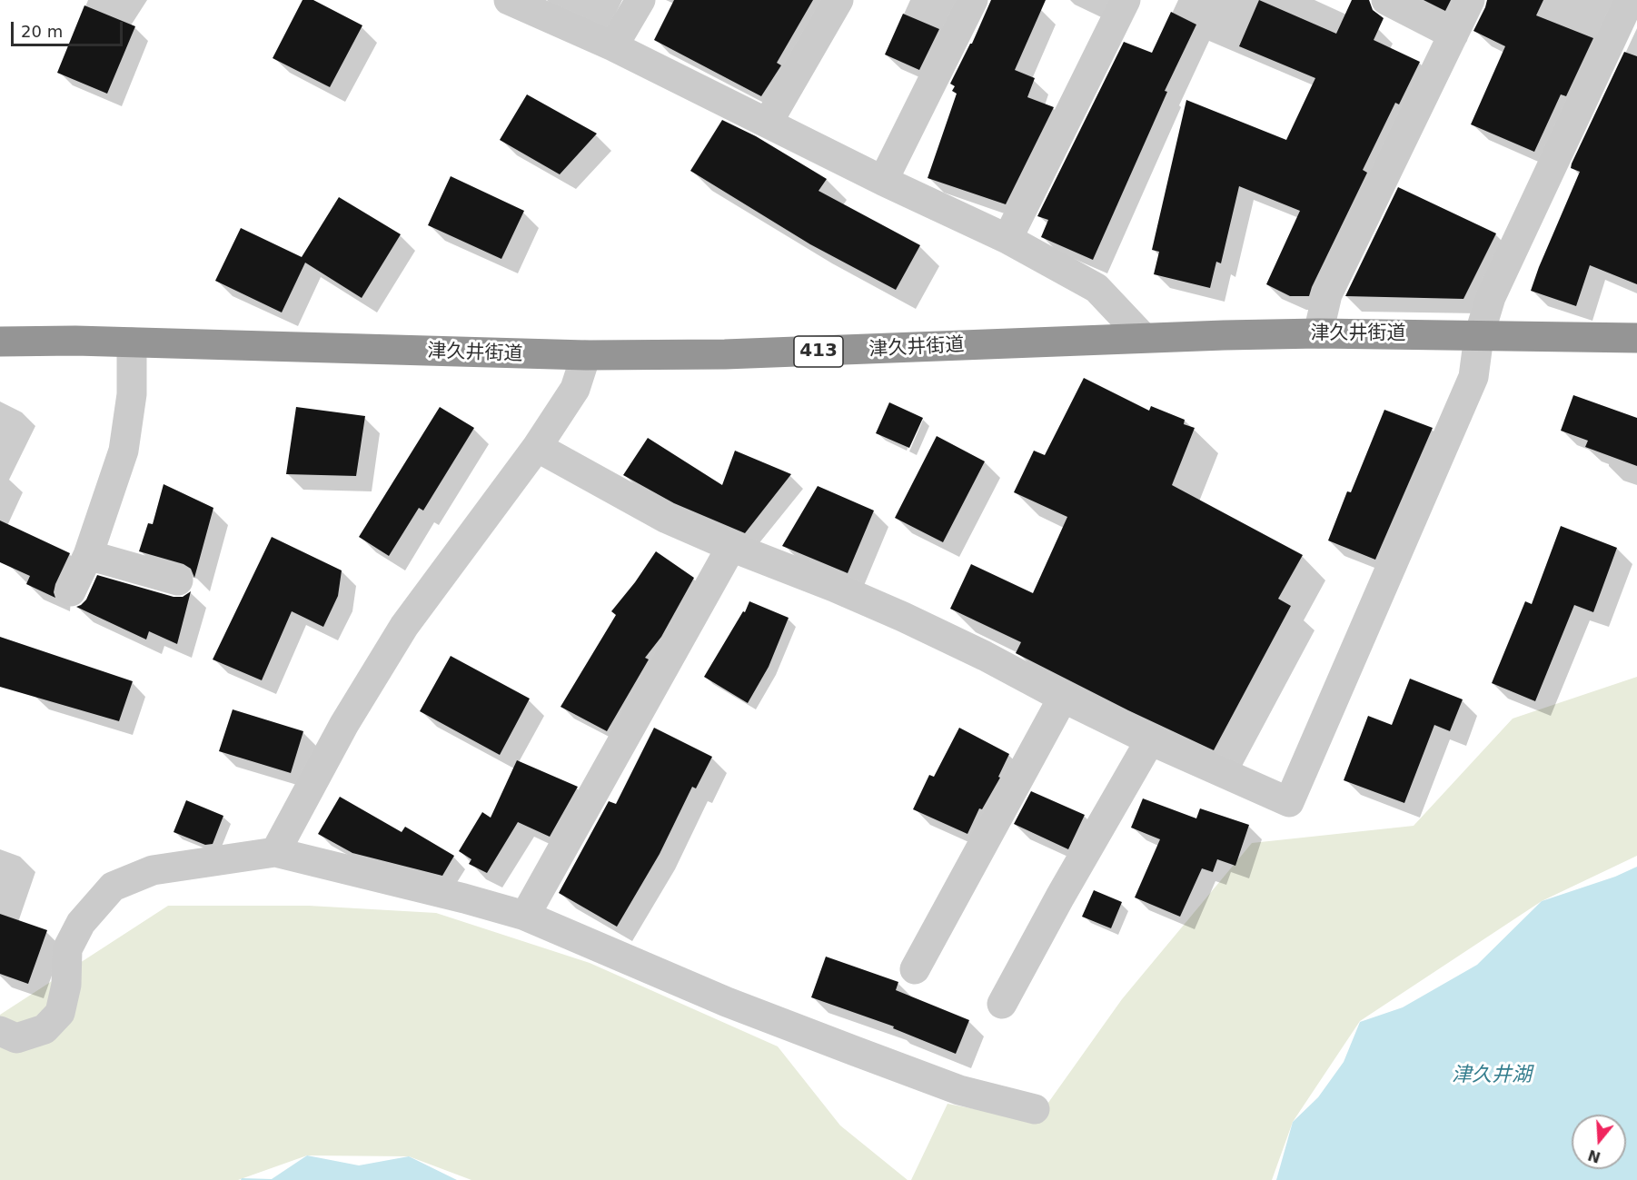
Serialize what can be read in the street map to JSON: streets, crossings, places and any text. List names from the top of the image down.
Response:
{
  "streets": {
    "highway": ["津久井街道", "413"]
  },
  "water": ["津久井湖"],
  "scale_bar": "20 m",
  "north": "bottom"
}
